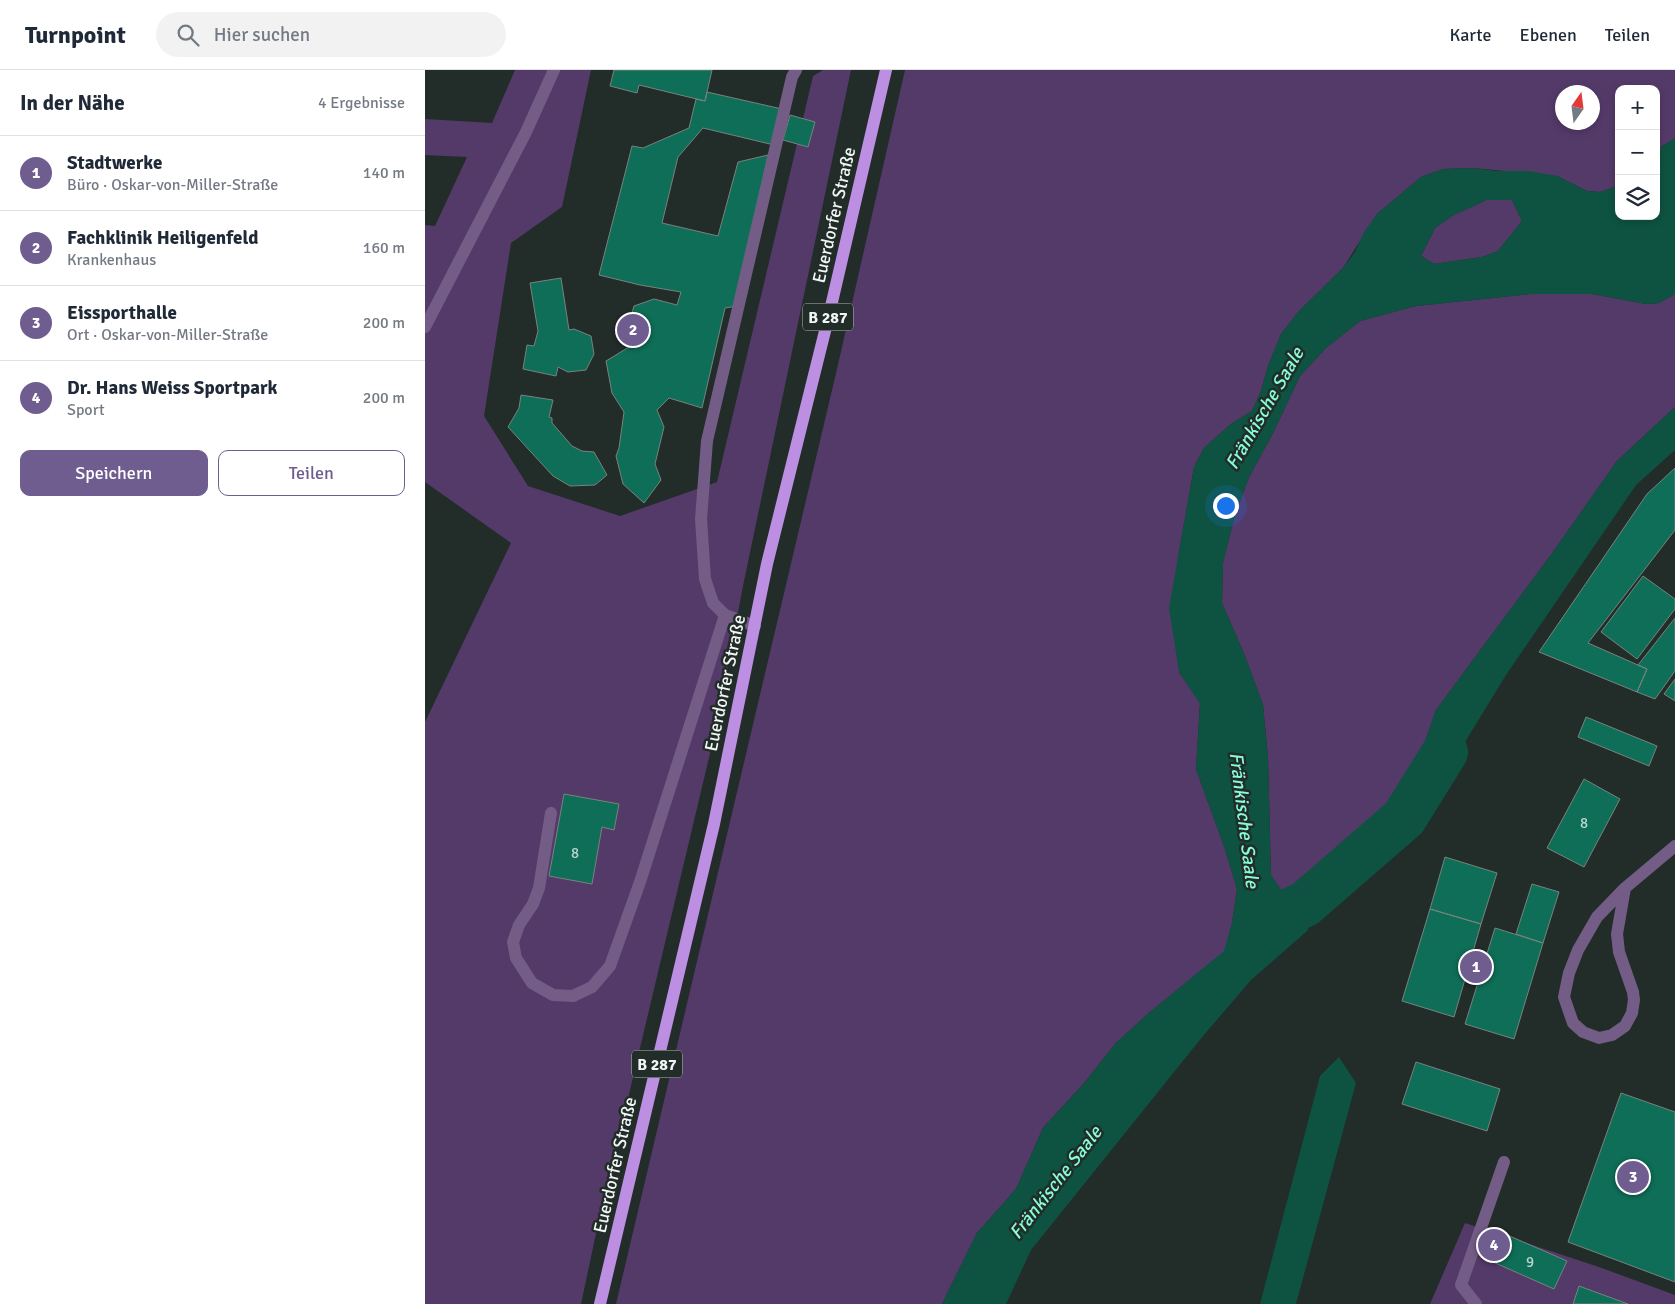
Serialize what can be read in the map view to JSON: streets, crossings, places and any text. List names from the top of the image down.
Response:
{
  "streets": {
    "main road": ["Euerdorfer Straße", "B 287"]
  },
  "water": ["Fränkische Saale"],
  "house_numbers": ["8", "8", "9"],
  "north": "top",
  "page": {
    "header": "Turnpoint",
    "search": "Hier suchen",
    "nav": ["Karte", "Ebenen", "Teilen"],
    "heading": ["In der Nähe", "4 Ergebnisse"],
    "map_buttons": ["+", "−"],
    "list": [
      {
        "mark": "1",
        "name": "Stadtwerke",
        "note": "Büro · Oskar-von-Miller-Straße",
        "value": "140 m"
      },
      {
        "mark": "2",
        "name": "Fachklinik Heiligenfeld",
        "note": "Krankenhaus",
        "value": "160 m"
      },
      {
        "mark": "3",
        "name": "Eissporthalle",
        "note": "Ort · Oskar-von-Miller-Straße",
        "value": "200 m"
      },
      {
        "mark": "4",
        "name": "Dr. Hans Weiss Sportpark",
        "note": "Sport",
        "value": "200 m"
      }
    ],
    "pins": [
      "2",
      "1",
      "3",
      "4"
    ],
    "buttons": ["Speichern", "Teilen"]
  }
}
